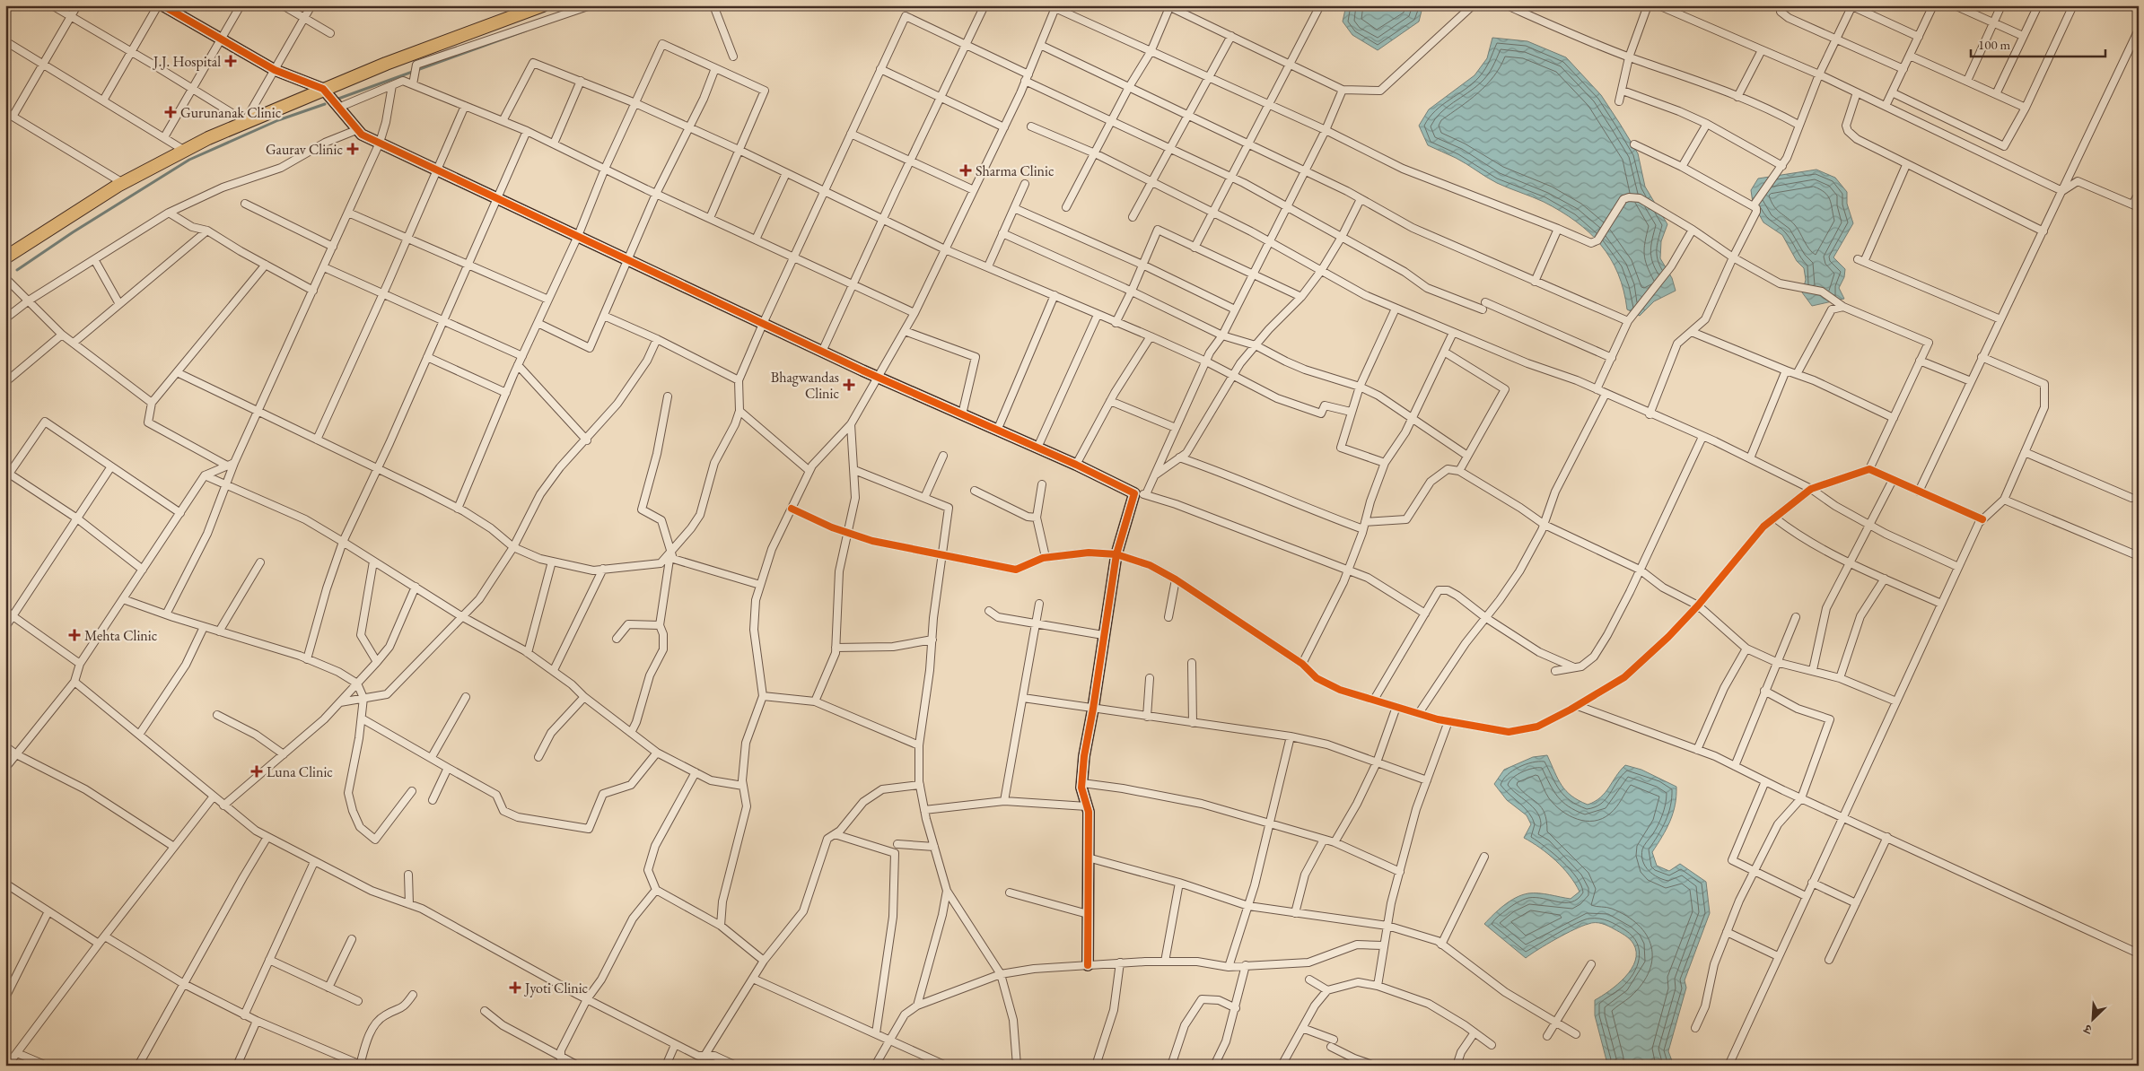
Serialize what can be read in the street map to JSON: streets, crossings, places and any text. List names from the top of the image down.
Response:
{
  "places": {
    "health": [
      "J.J. Hospital",
      "Gurunanak Clinic",
      "Gaurav Clinic",
      "Sharma Clinic",
      "Bhagwandas Clinic",
      "Mehta Clinic",
      "Luna Clinic",
      "Jyoti Clinic"
    ]
  },
  "scale_bar": "100 m",
  "north": "bottom left"
}
